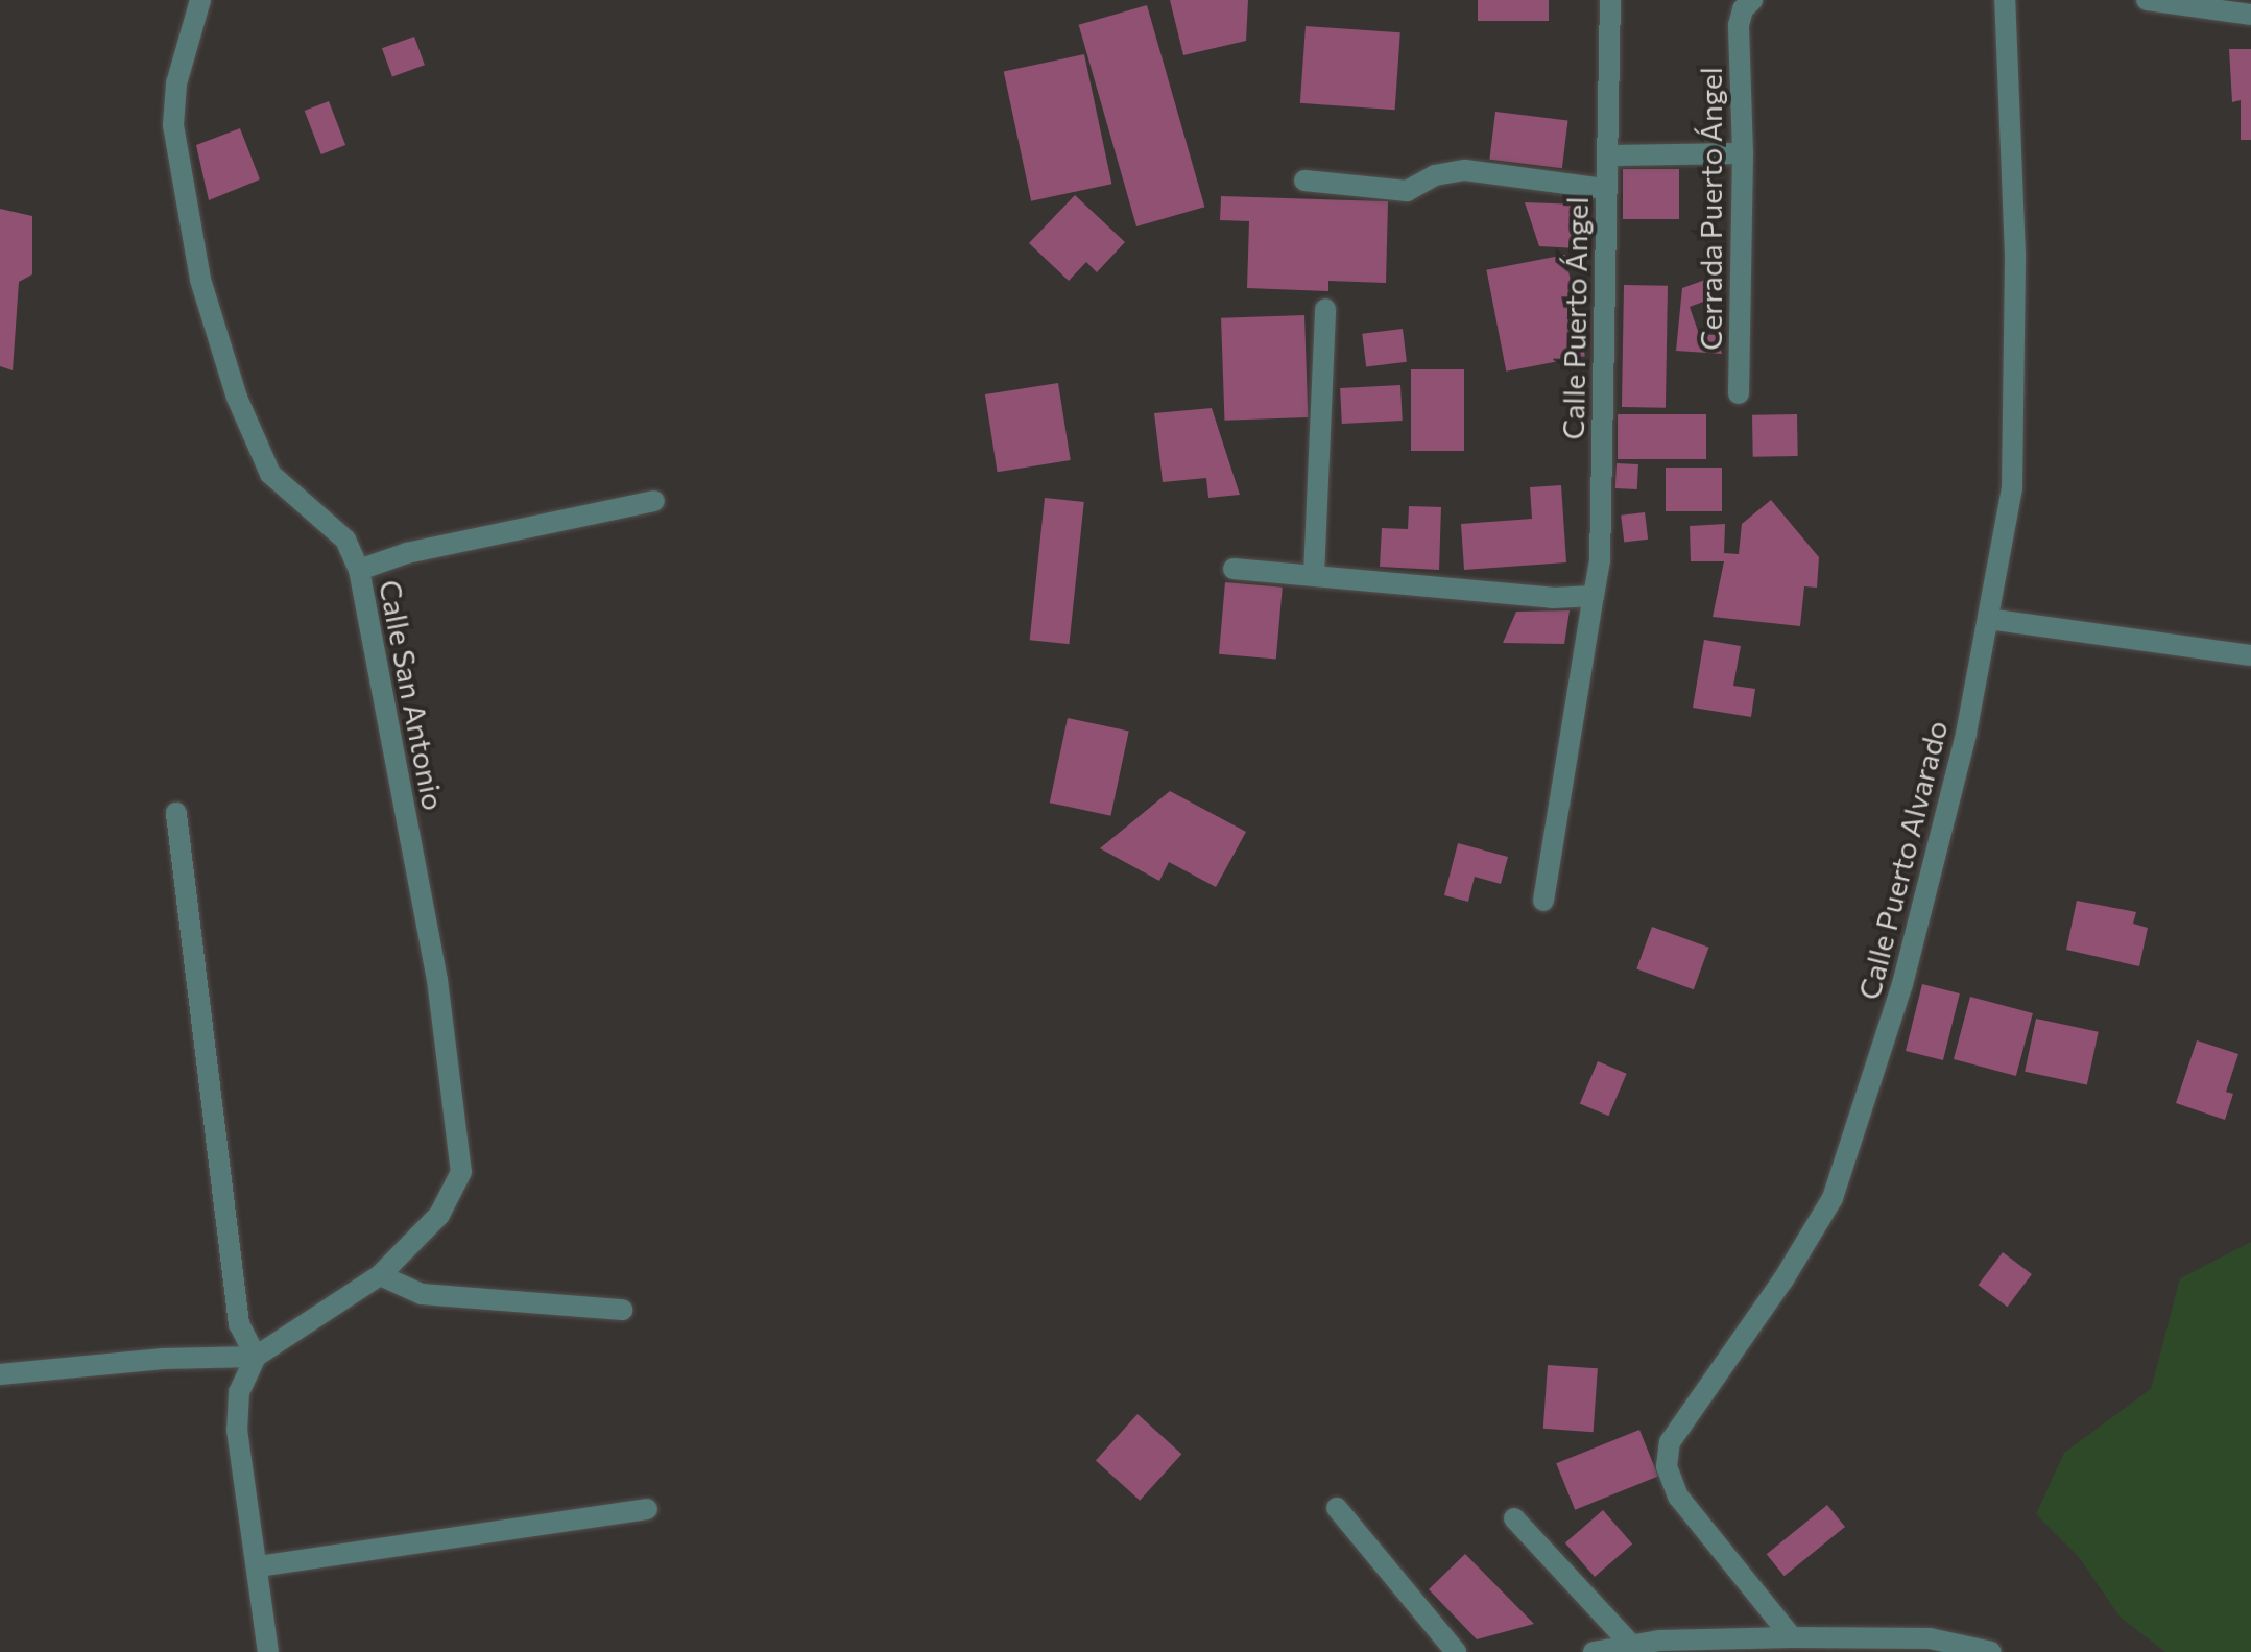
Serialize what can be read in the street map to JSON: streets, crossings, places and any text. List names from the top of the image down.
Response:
{
  "streets": {
    "street": [
      "Cerrada Puerto Ángel",
      "Calle Puerto Ángel",
      "Calle San Antonio",
      "Calle Puerto Alvarado"
    ]
  }
}
